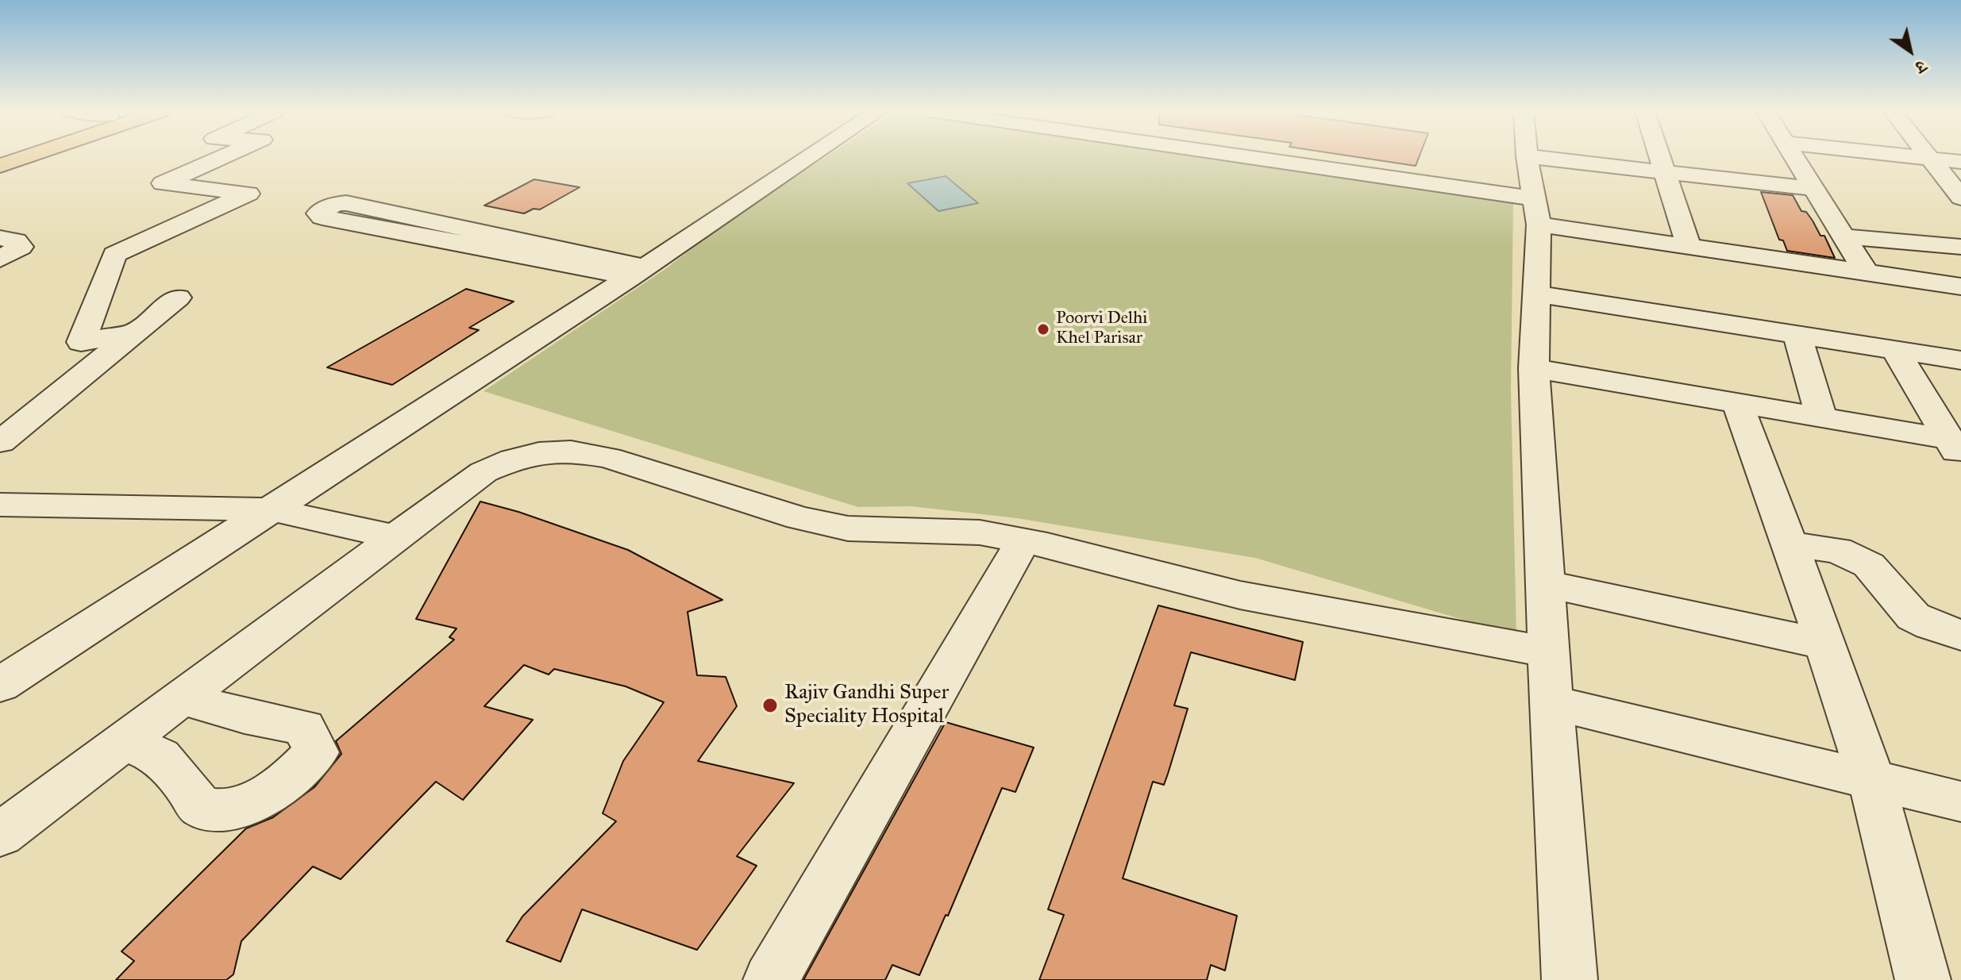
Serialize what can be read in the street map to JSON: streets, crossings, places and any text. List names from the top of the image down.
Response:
{
  "places": ["Poorvi Delhi Khel Parisar", "Rajiv Gandhi Super Speciality Hospital"],
  "north": "bottom right"
}
